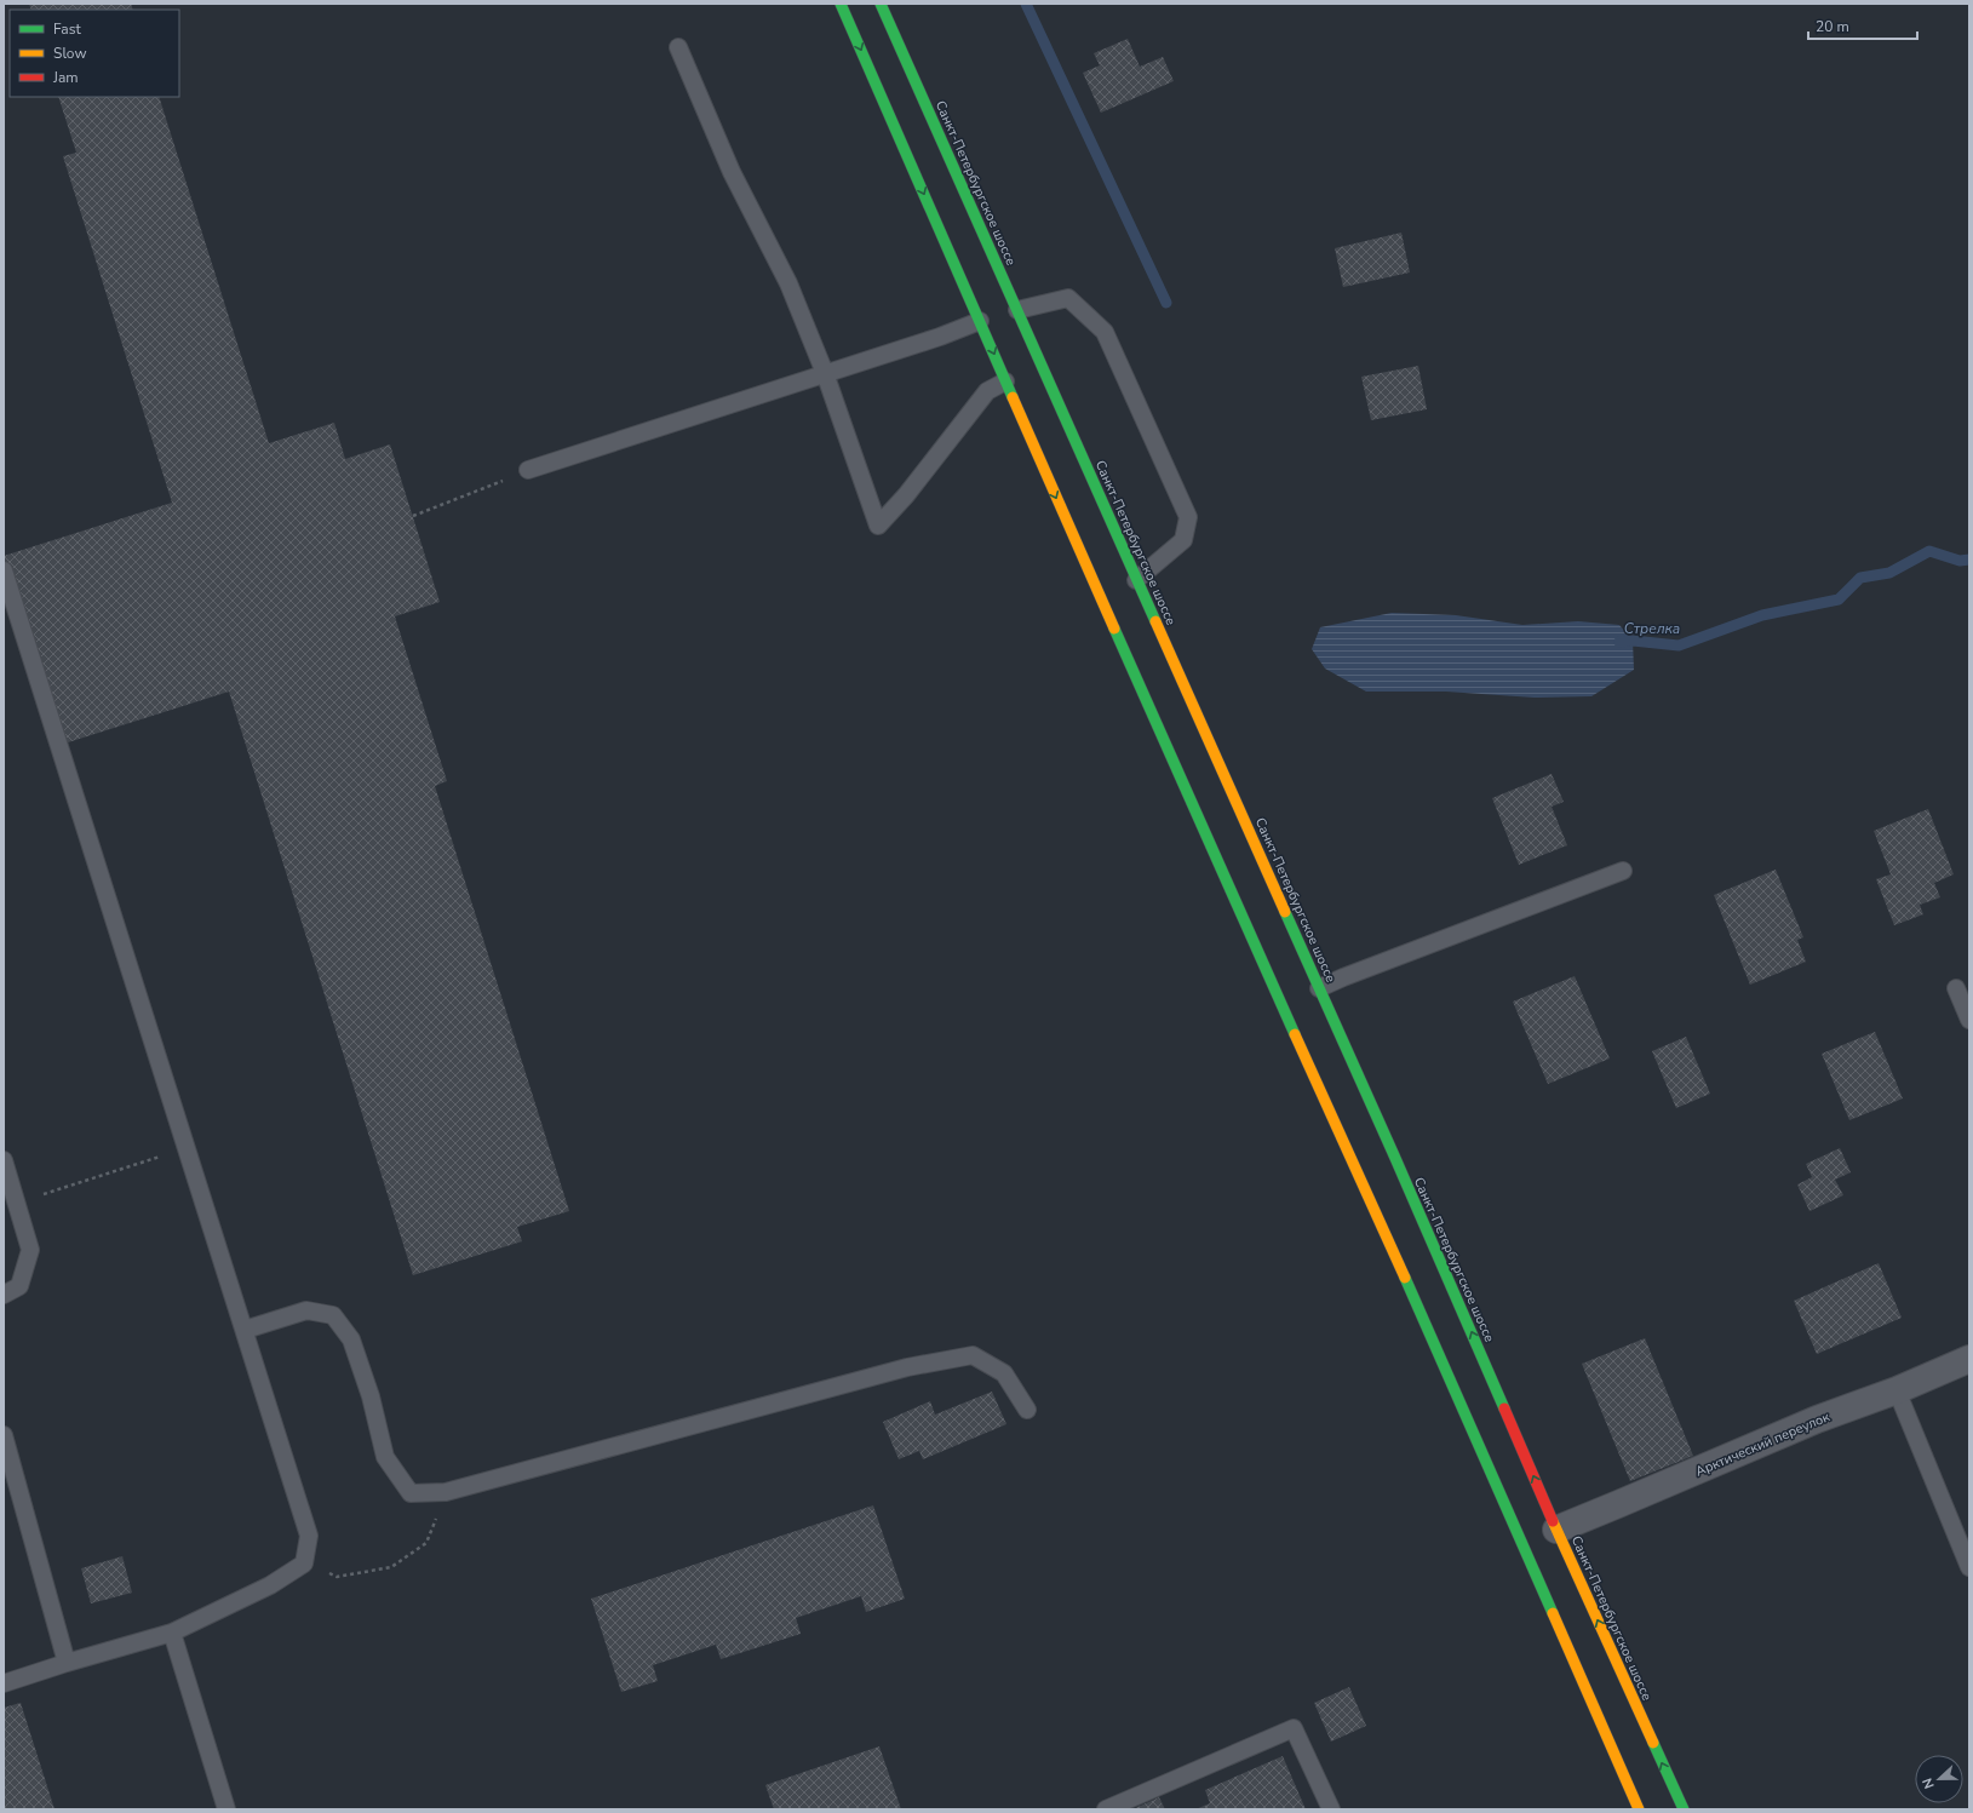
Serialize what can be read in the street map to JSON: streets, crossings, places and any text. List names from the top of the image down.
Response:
{
  "streets": {
    "main road": ["Санкт-Петербургское шоссе"],
    "street": ["Арктический переулок"]
  },
  "crossings": [
    ["Санкт-Петербургское шоссе", "Арктический переулок"]
  ],
  "water": ["Стрелка"],
  "legend": ["Fast", "Slow", "Jam"],
  "scale_bar": "20 m",
  "north": "left"
}
